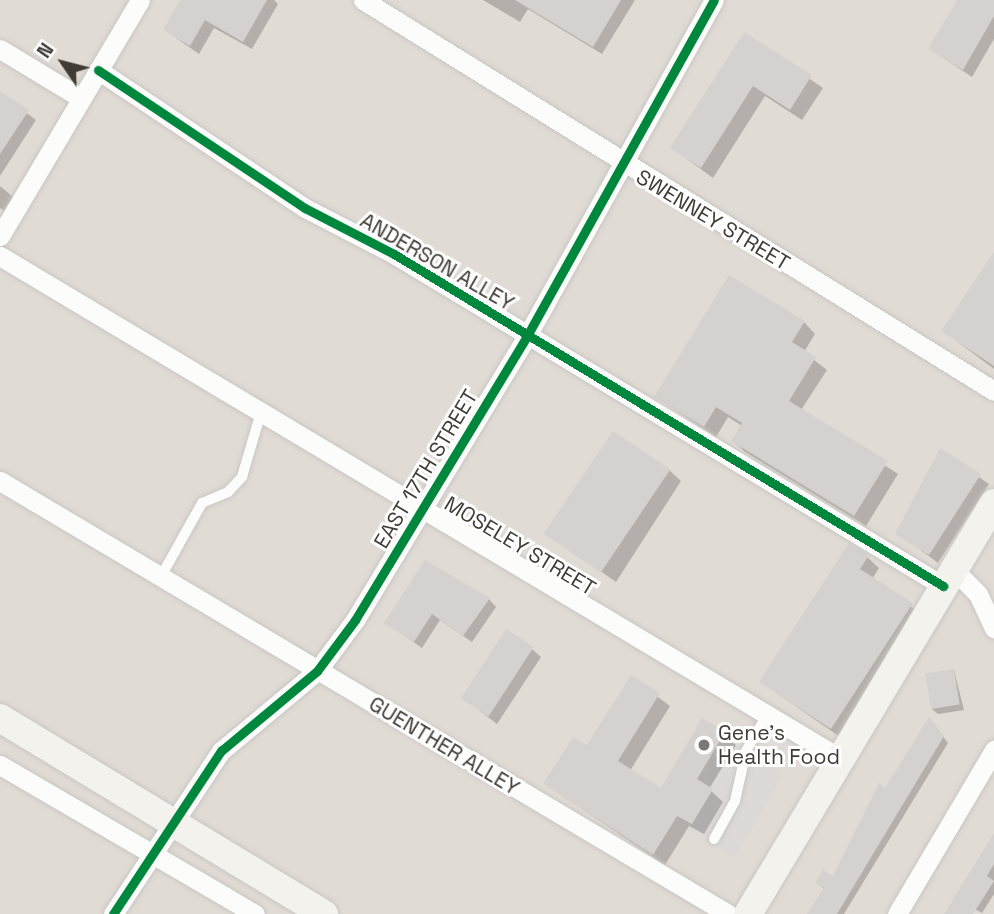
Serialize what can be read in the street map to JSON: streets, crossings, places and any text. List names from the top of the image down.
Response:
{
  "streets": {
    "street": [
      "SWENNEY STREET",
      "ANDERSON ALLEY",
      "EAST 17TH STREET",
      "MOSELEY STREET",
      "GUENTHER ALLEY"
    ]
  },
  "crossings": [
    ["SWENNEY STREET", "EAST 17TH STREET"],
    ["ANDERSON ALLEY", "EAST 17TH STREET"],
    ["EAST 17TH STREET", "MOSELEY STREET"],
    ["EAST 17TH STREET", "GUENTHER ALLEY"]
  ],
  "places": ["Gene's Health Food"],
  "north": "top left"
}
